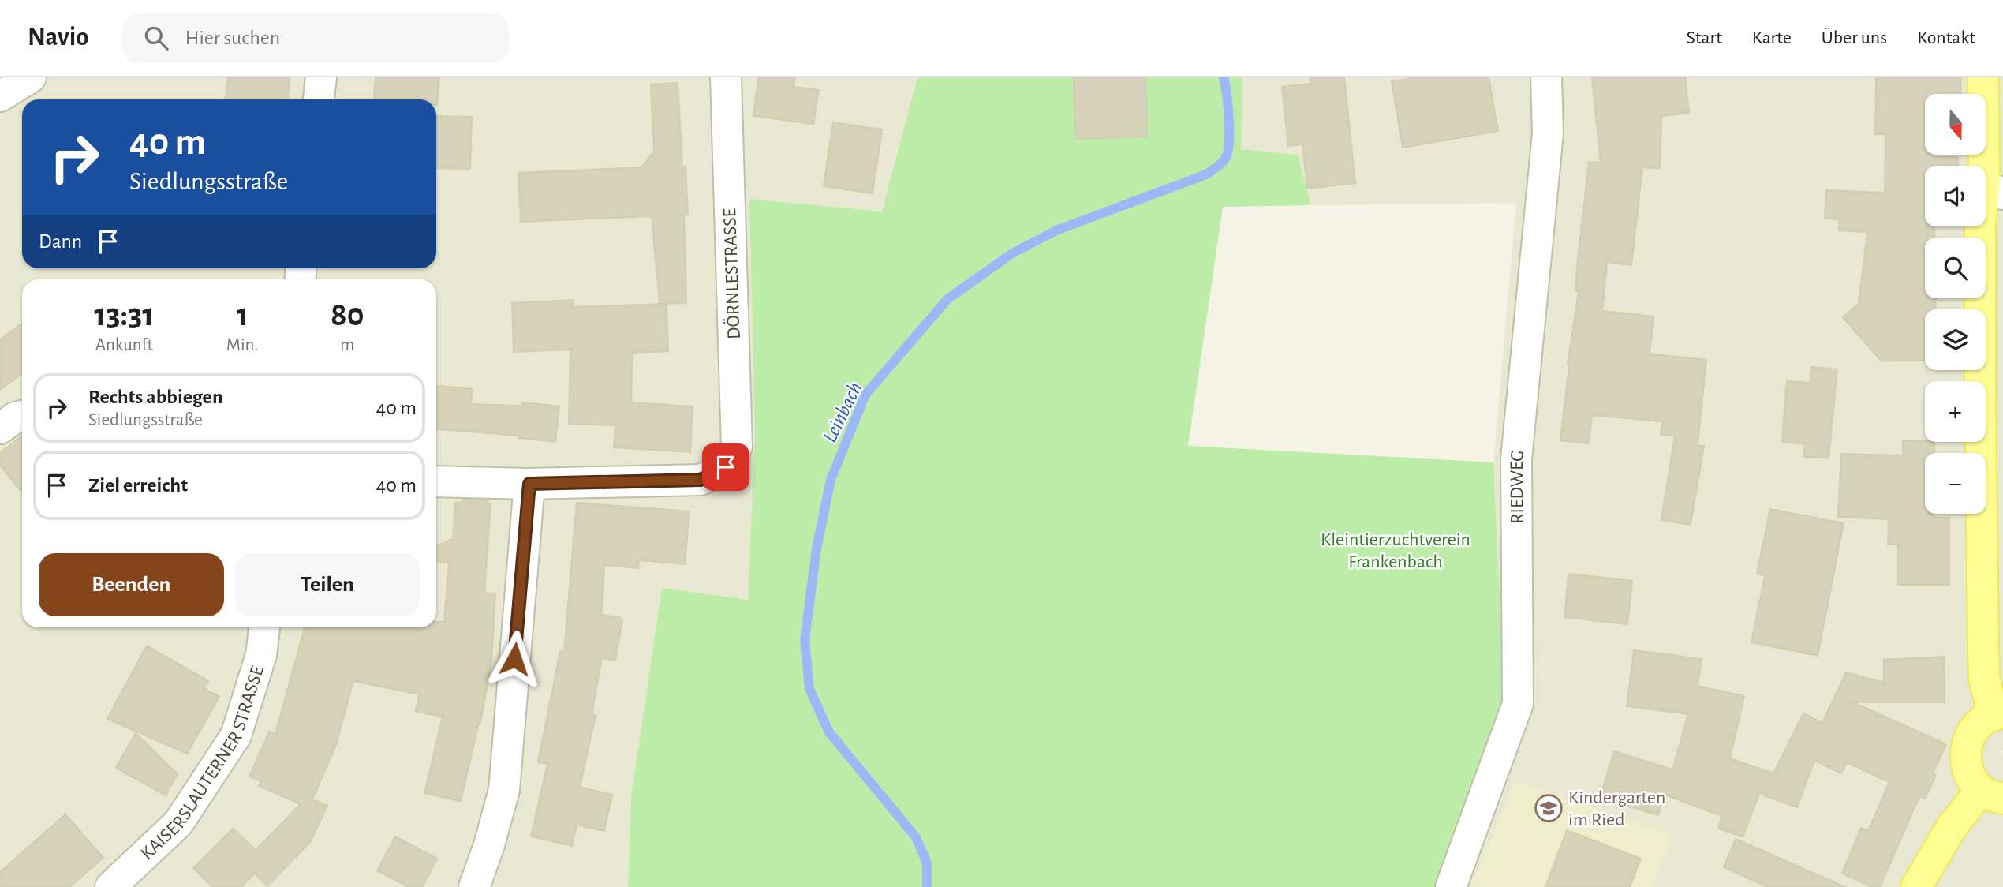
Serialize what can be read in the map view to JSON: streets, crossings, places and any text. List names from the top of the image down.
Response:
{
  "streets": {
    "street": ["DÖRNLESTRASSE", "RIEDWEG", "KAISERSLAUTERNER STRASSE"]
  },
  "water": ["Leinbach"],
  "parks": ["Kleintierzuchtverein Frankenbach"],
  "places": {
    "school or university": ["Kindergarten im Ried"]
  },
  "north": "bottom",
  "page": {
    "header": "Navio",
    "search": "Hier suchen",
    "nav": [
      "Start",
      "Karte",
      "Über uns",
      "Kontakt"
    ],
    "map_buttons": ["+", "−"],
    "turn": ["40 m", "Siedlungsstraße"],
    "then": "Dann",
    "eta": [
      "13:31",
      "Ankunft",
      "1",
      "Min.",
      "80",
      "m"
    ],
    "list": [
      {
        "name": "Rechts abbiegen",
        "note": "Siedlungsstraße",
        "value": "40 m"
      },
      {
        "name": "Ziel erreicht",
        "value": "40 m"
      }
    ],
    "buttons": ["Beenden", "Teilen"]
  }
}
